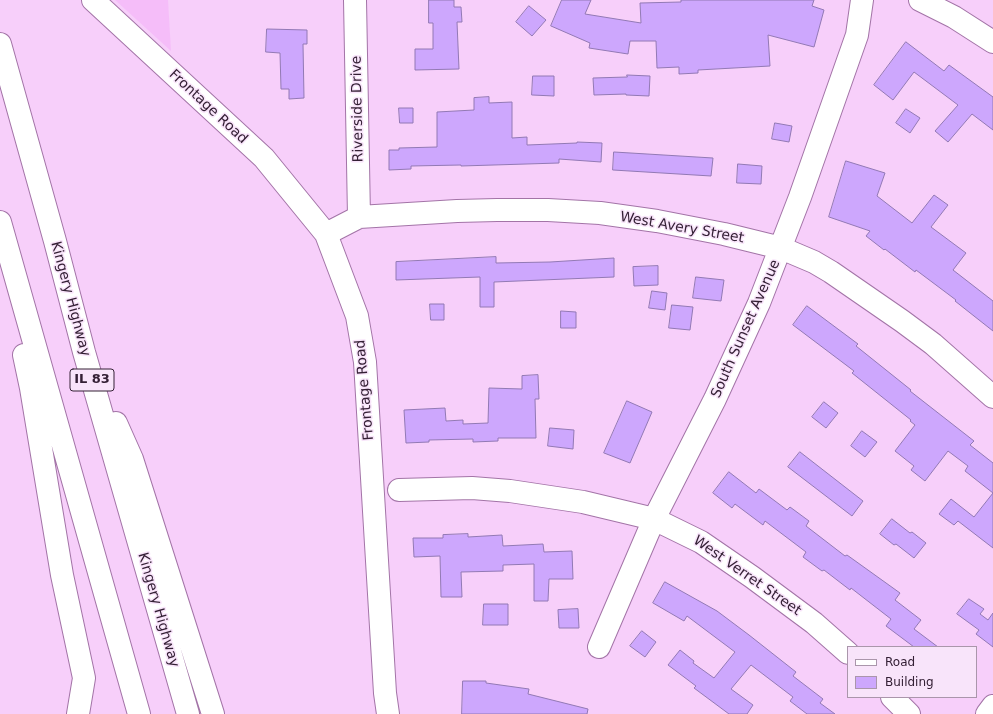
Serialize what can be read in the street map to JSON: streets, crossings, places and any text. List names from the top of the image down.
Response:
{
  "streets": {
    "main road": [
      "Frontage Road",
      "Riverside Drive",
      "West Avery Street",
      "Kingery Highway",
      "South Sunset Avenue",
      "IL 83",
      "West Verret Street"
    ]
  },
  "crossings": [
    ["Frontage Road", "West Avery Street"],
    ["Riverside Drive", "West Avery Street"],
    ["West Avery Street", "South Sunset Avenue"],
    ["South Sunset Avenue", "West Verret Street"]
  ],
  "legend": ["Road", "Building"]
}
